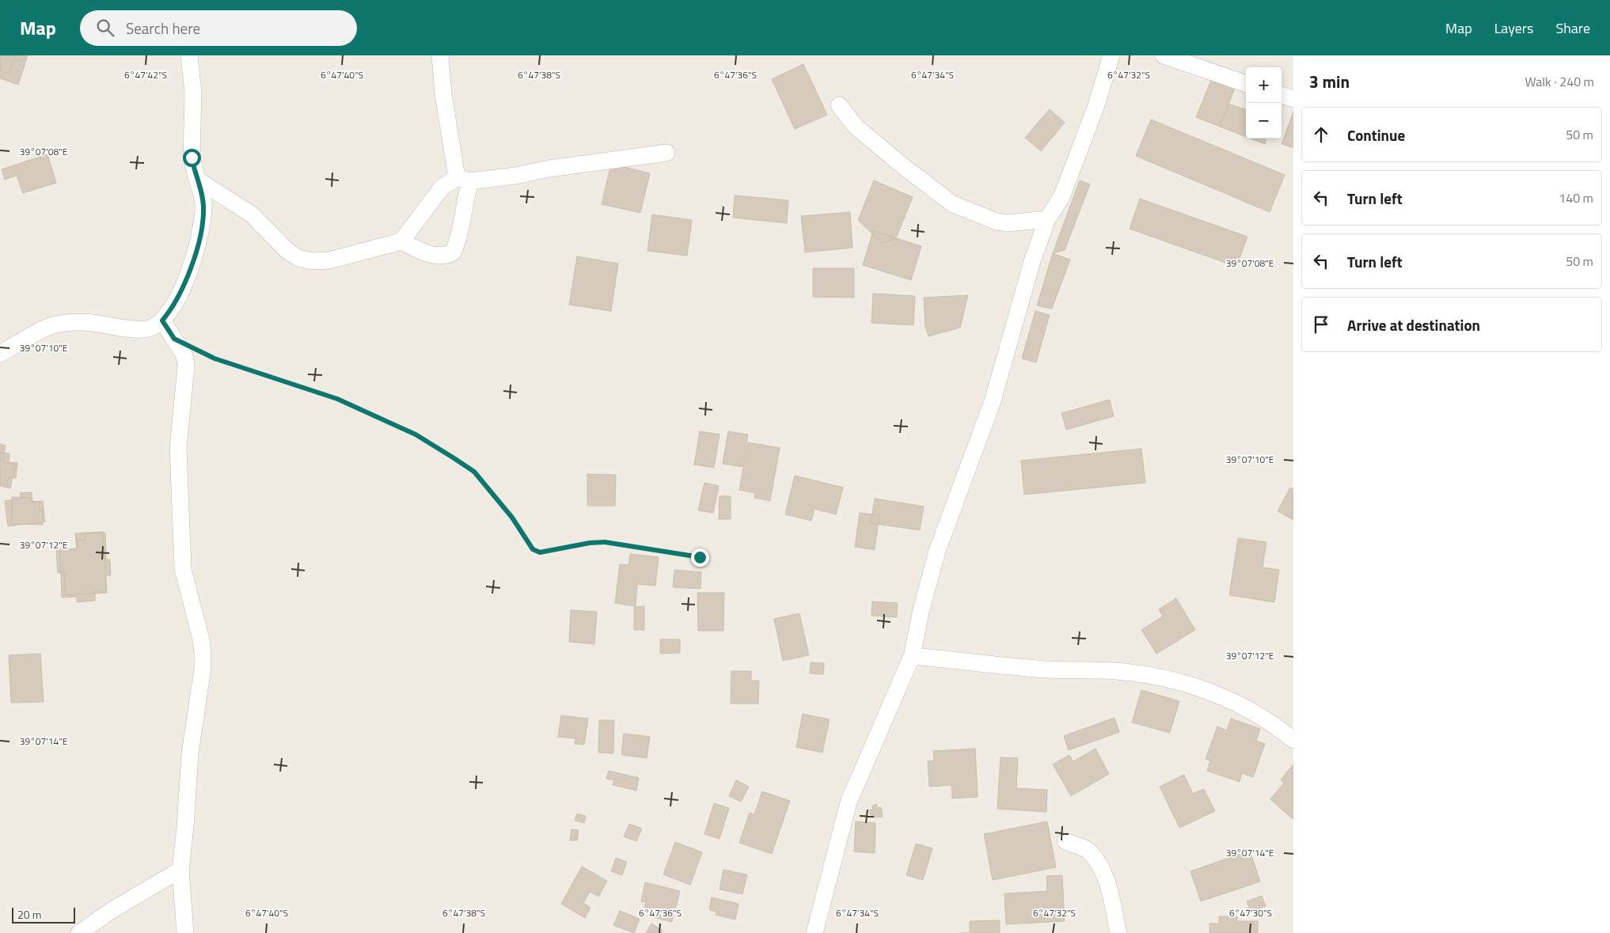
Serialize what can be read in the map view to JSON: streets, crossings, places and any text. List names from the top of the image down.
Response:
{
  "scale_bar": "20 m",
  "page": {
    "header": "Map",
    "search": "Search here",
    "nav": ["Map", "Layers", "Share"],
    "heading": ["3 min", "Walk · 240 m"],
    "map_buttons": ["+", "−"],
    "list": [
      ["Continue", "50 m"],
      ["Turn left", "140 m"],
      ["Turn left", "50 m"],
      "Arrive at destination"
    ],
    "scale": "20 m"
  },
  "coordinates": [
    "6°47'42\"S",
    "6°47'40\"S",
    "6°47'38\"S",
    "6°47'36\"S",
    "6°47'34\"S",
    "6°47'32\"S",
    "39°07'08\"E",
    "39°07'10\"E",
    "39°07'12\"E",
    "39°07'14\"E",
    "6°47'30\"S"
  ]
}
